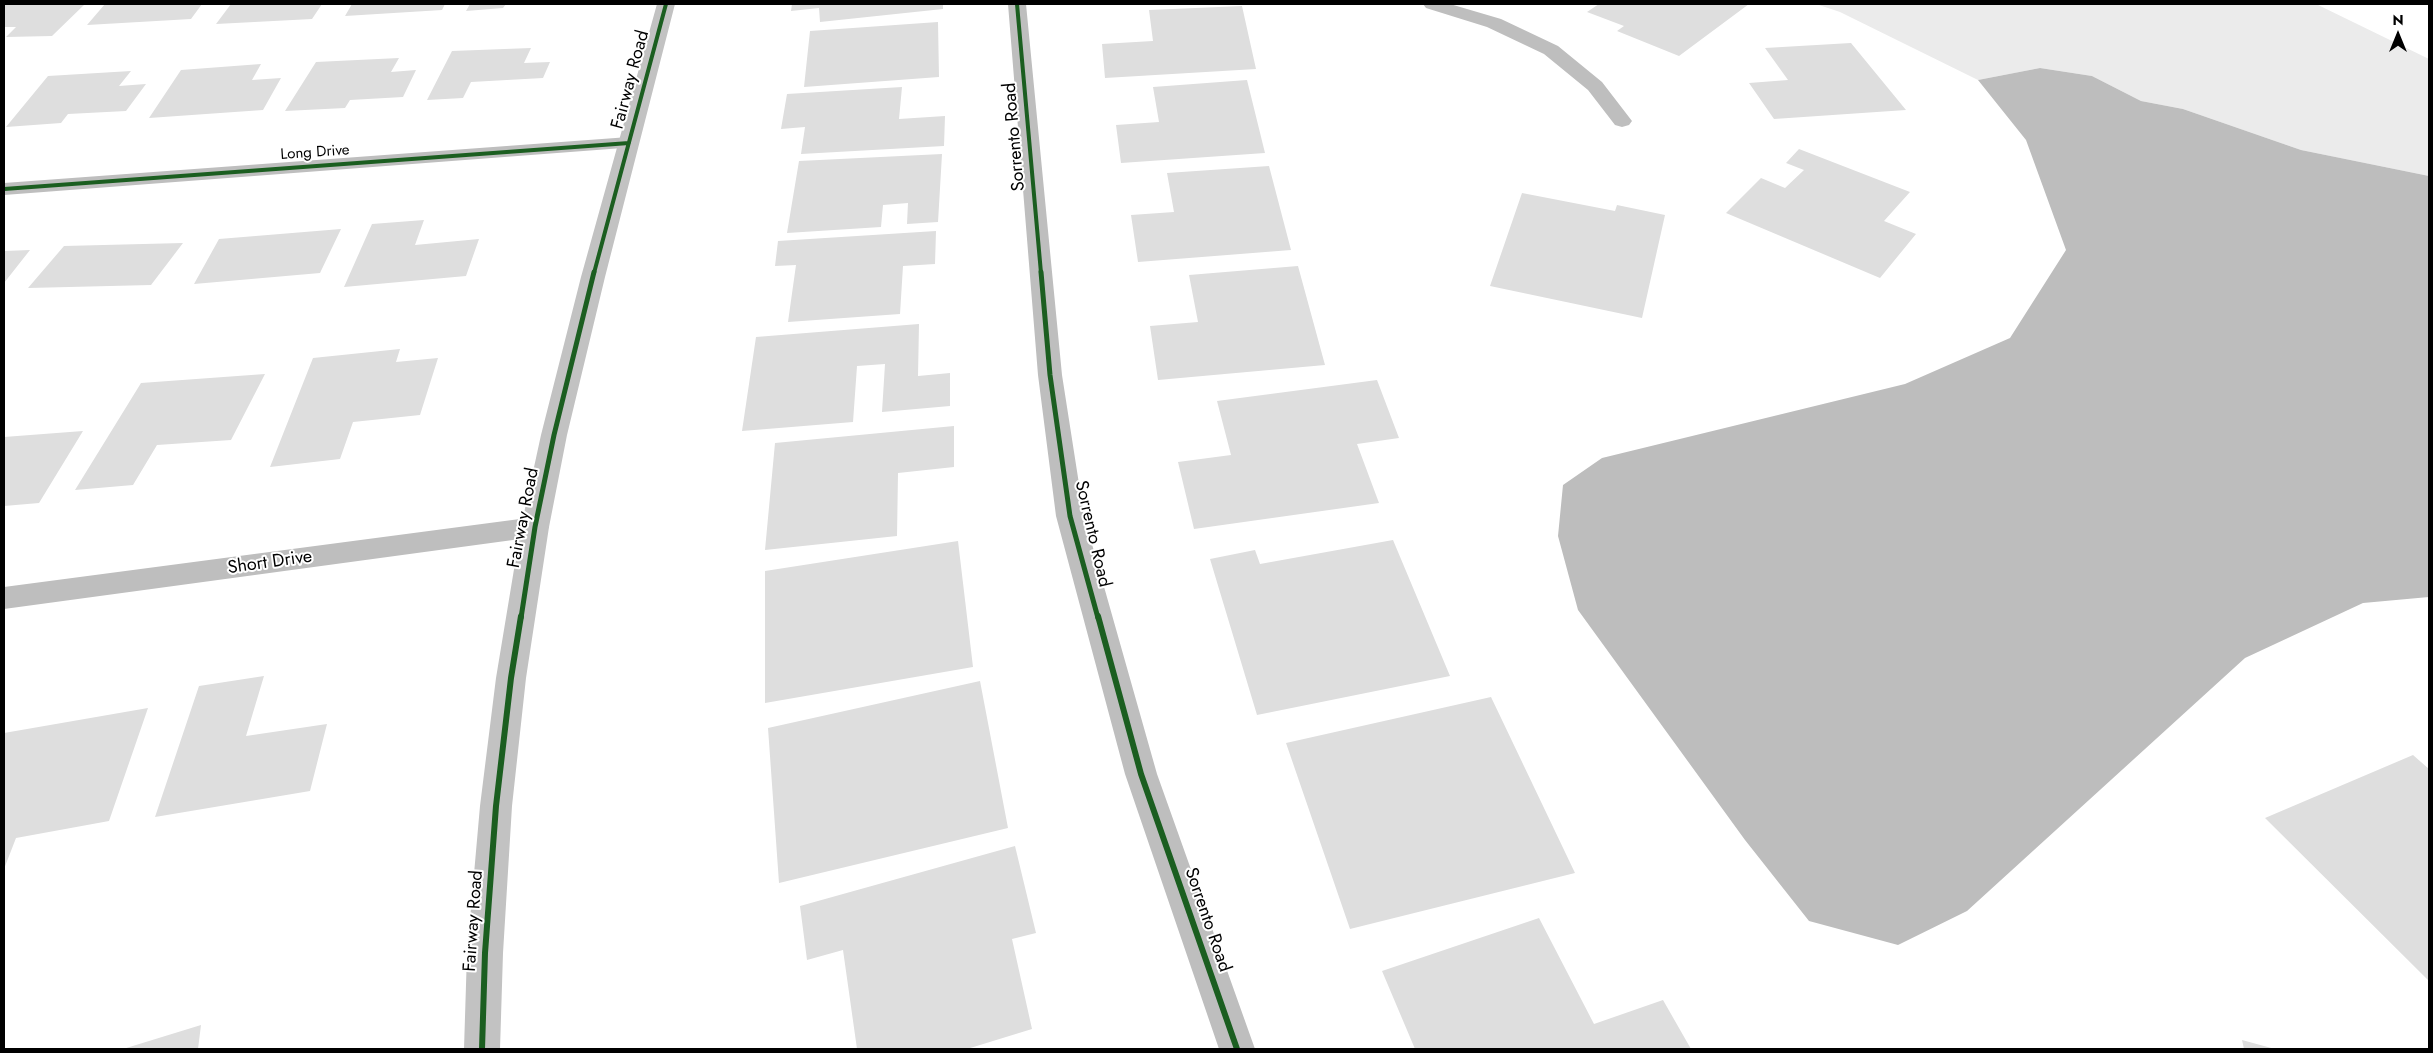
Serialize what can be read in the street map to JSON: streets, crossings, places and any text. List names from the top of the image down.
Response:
{
  "streets": {
    "street": [
      "Fairway Road",
      "Sorrento Road",
      "Long Drive",
      "Short Drive"
    ]
  },
  "crossings": [
    ["Fairway Road", "Long Drive"],
    ["Fairway Road", "Short Drive"]
  ],
  "north": "top"
}
